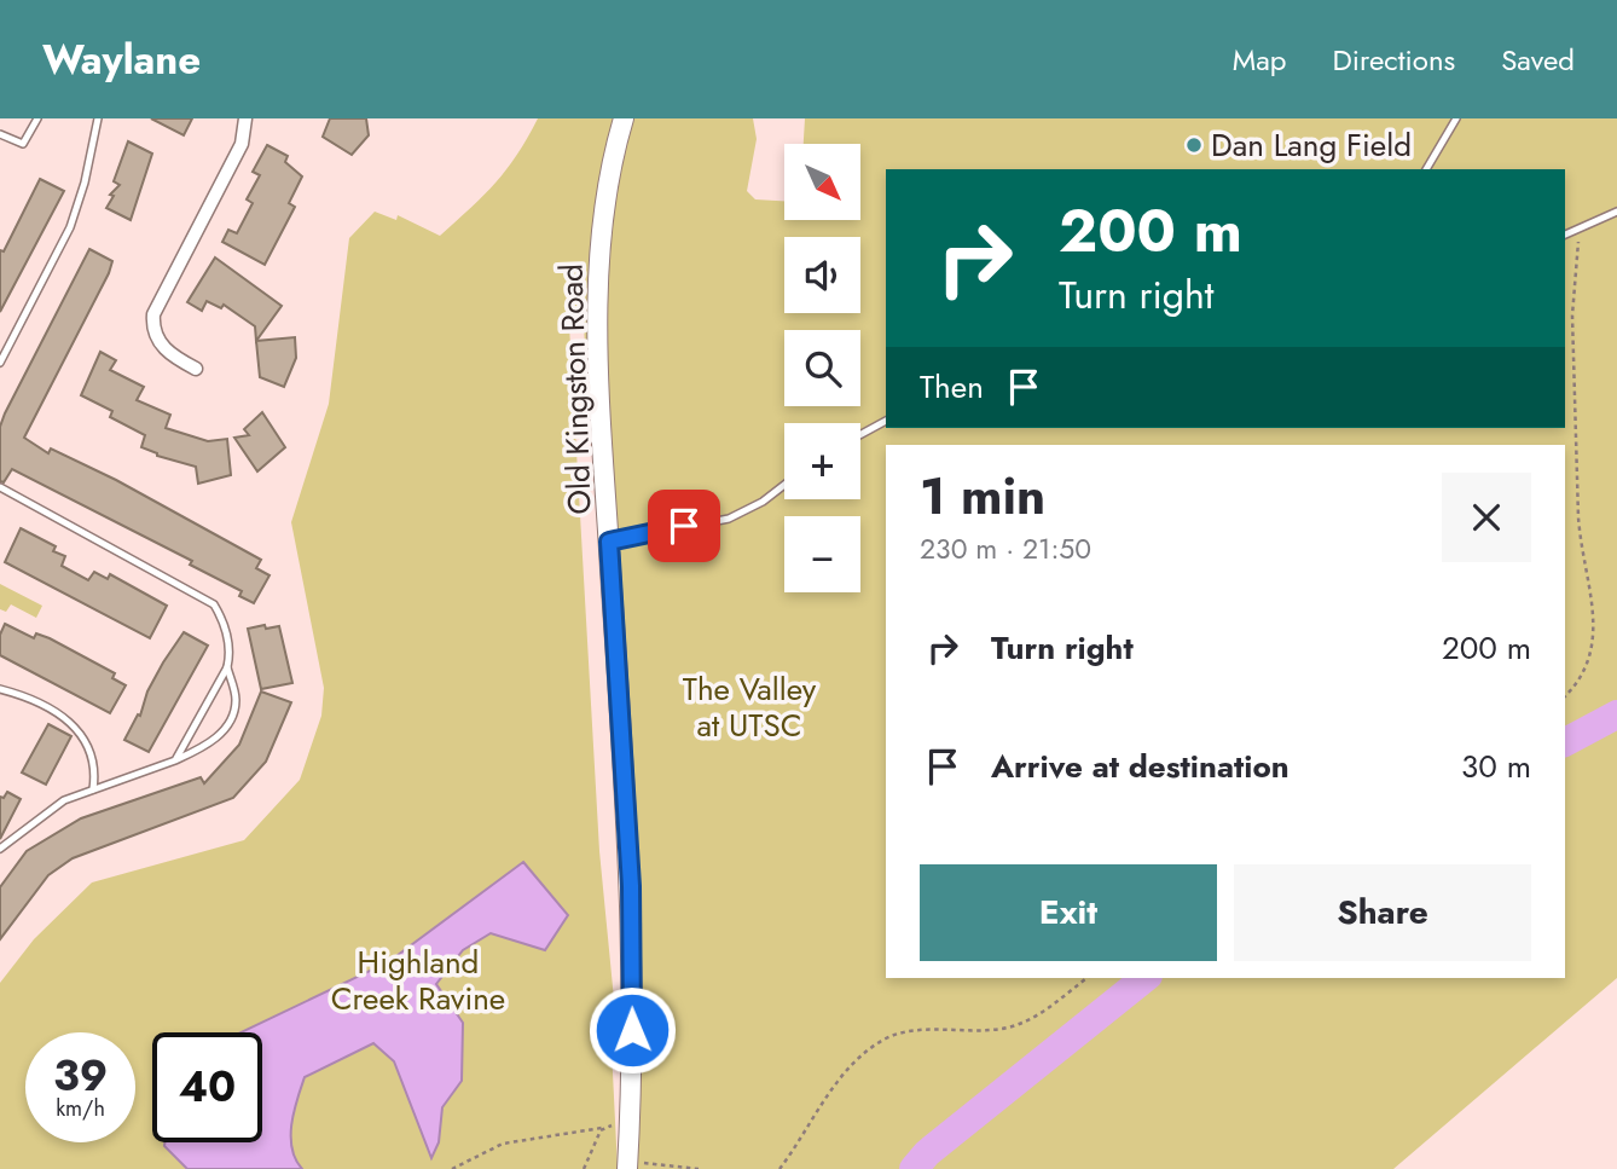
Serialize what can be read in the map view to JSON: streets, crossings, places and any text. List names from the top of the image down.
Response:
{
  "streets": {
    "street": ["Old Kingston Road"]
  },
  "parks": ["The Valley at UTSC", "Highland Creek Ravine"],
  "places": ["Dan Lang Field"],
  "north": "bottom right",
  "page": {
    "header": "Waylane",
    "nav": ["Map", "Directions", "Saved"],
    "map_buttons": ["+", "−"],
    "turn": ["200 m", "Turn right"],
    "then": "Then",
    "heading": ["1 min", "230 m · 21:50"],
    "list": [
      {
        "name": "Turn right",
        "value": "200 m"
      },
      {
        "name": "Arrive at destination",
        "value": "30 m"
      }
    ],
    "buttons": ["Exit", "Share"],
    "speed": "39 km/h",
    "limit": "40"
  }
}
